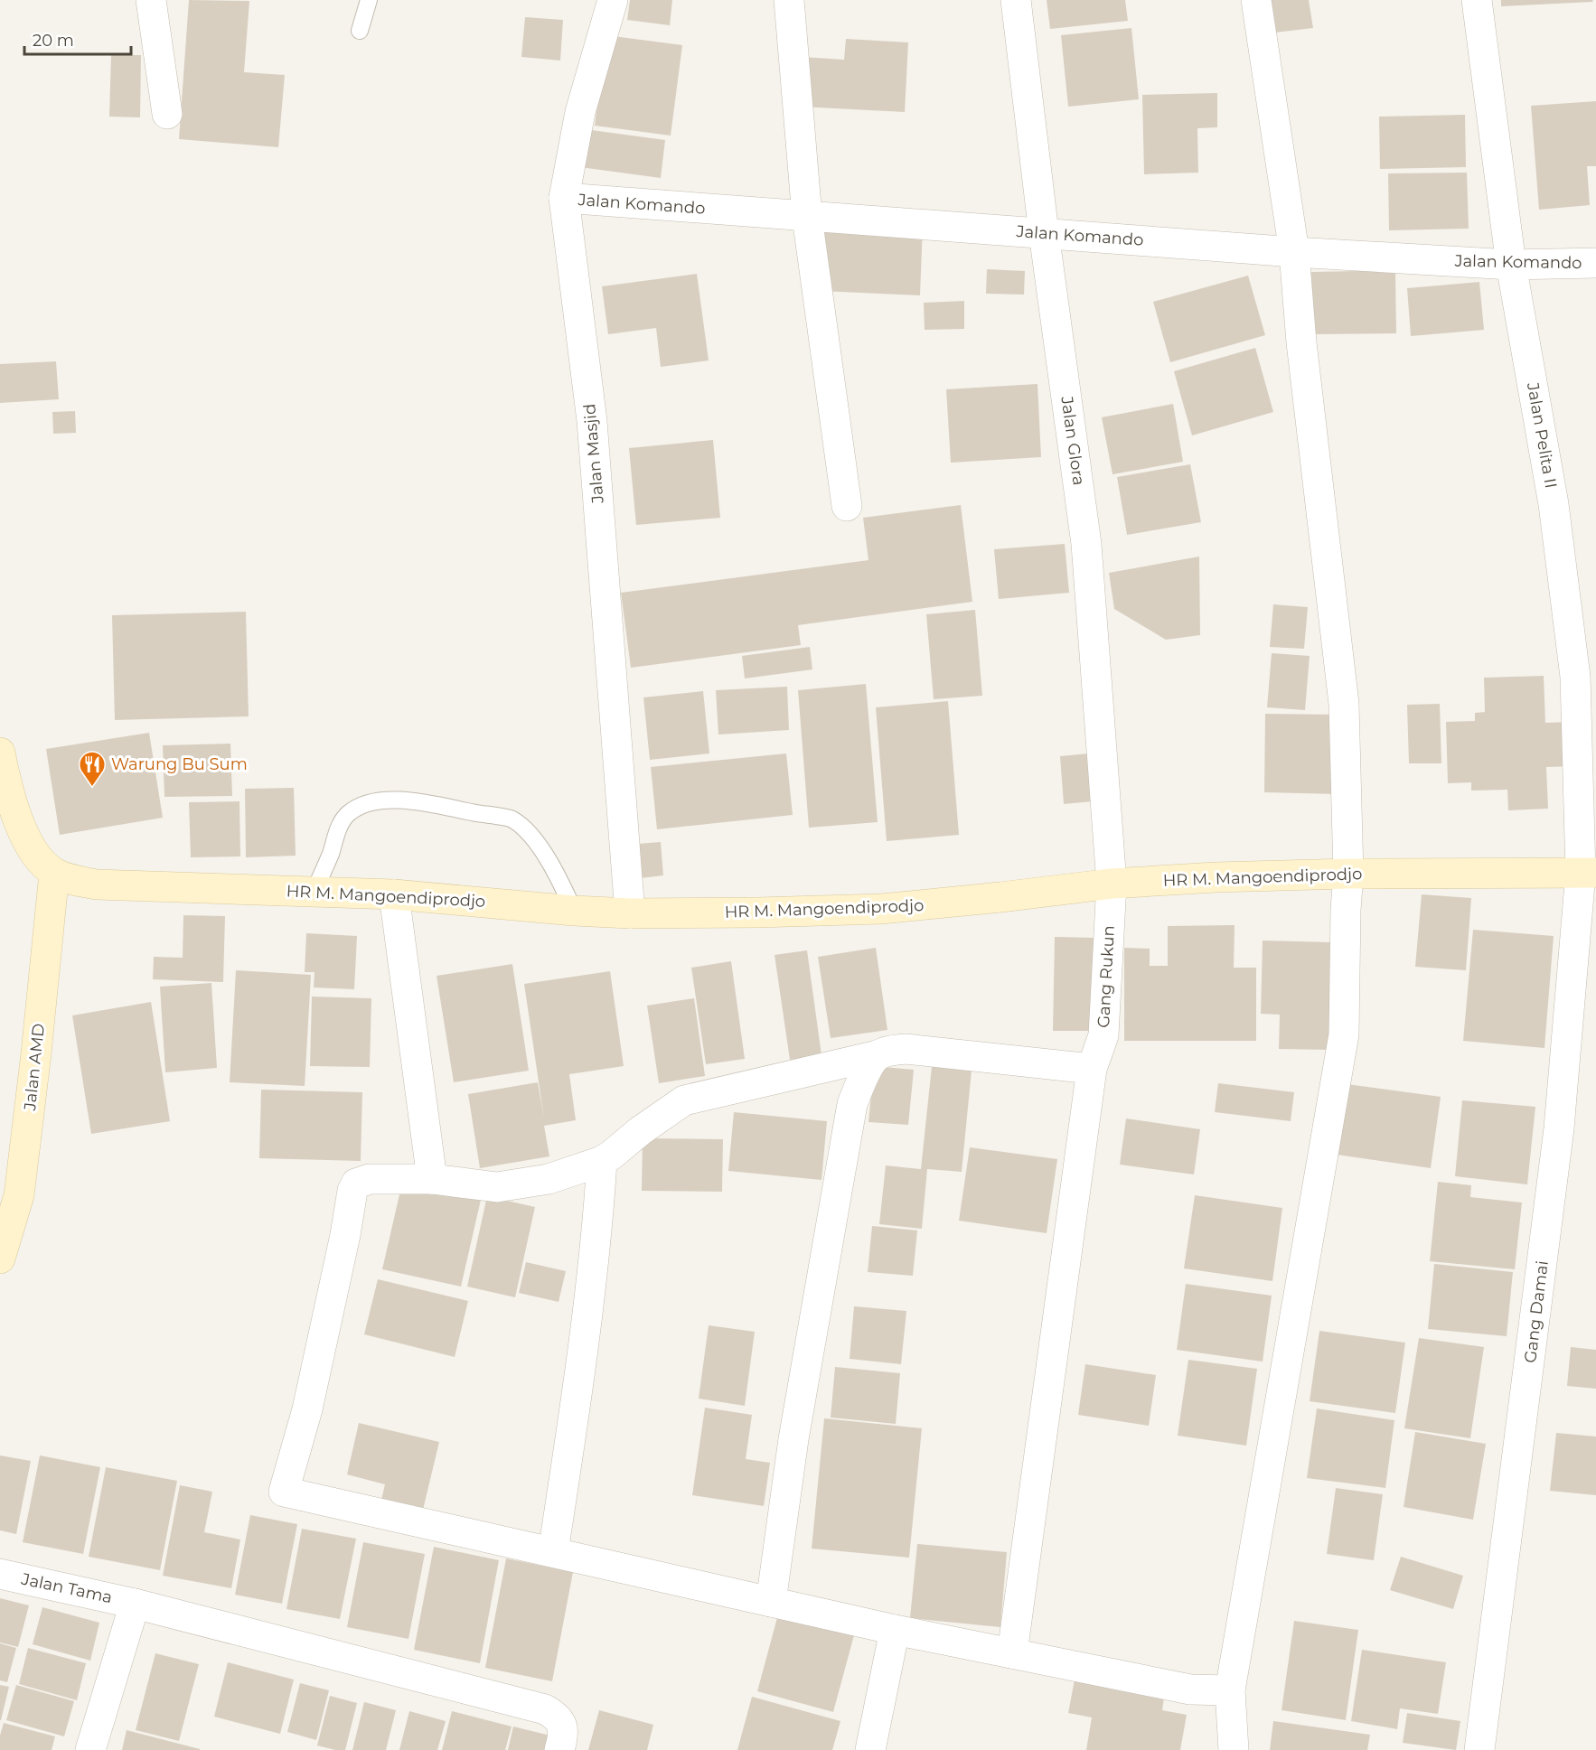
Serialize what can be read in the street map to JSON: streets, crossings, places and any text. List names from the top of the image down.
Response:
{
  "streets": {
    "main road": ["HR M. Mangoendiprodjo", "Jalan AMD"],
    "street": [
      "Jalan Komando",
      "Jalan Pelita II",
      "Jalan Glora",
      "Jalan Masjid",
      "Gang Rukun",
      "Gang Damai",
      "Jalan Tama"
    ]
  },
  "crossings": [
    ["Jalan Komando", "Jalan Pelita II"],
    ["Jalan Komando", "Jalan Glora"],
    ["Jalan Komando", "Jalan Masjid"],
    ["Jalan Pelita II", "HR M. Mangoendiprodjo"],
    ["Jalan Pelita II", "Gang Damai"],
    ["Jalan Glora", "HR M. Mangoendiprodjo"],
    ["Jalan Glora", "Gang Rukun"],
    ["Jalan Masjid", "HR M. Mangoendiprodjo"],
    ["HR M. Mangoendiprodjo", "Gang Rukun"],
    ["HR M. Mangoendiprodjo", "Jalan AMD"],
    ["HR M. Mangoendiprodjo", "Gang Damai"]
  ],
  "places": {
    "restaurant": ["Warung Bu Sum"]
  },
  "scale_bar": "20 m"
}
